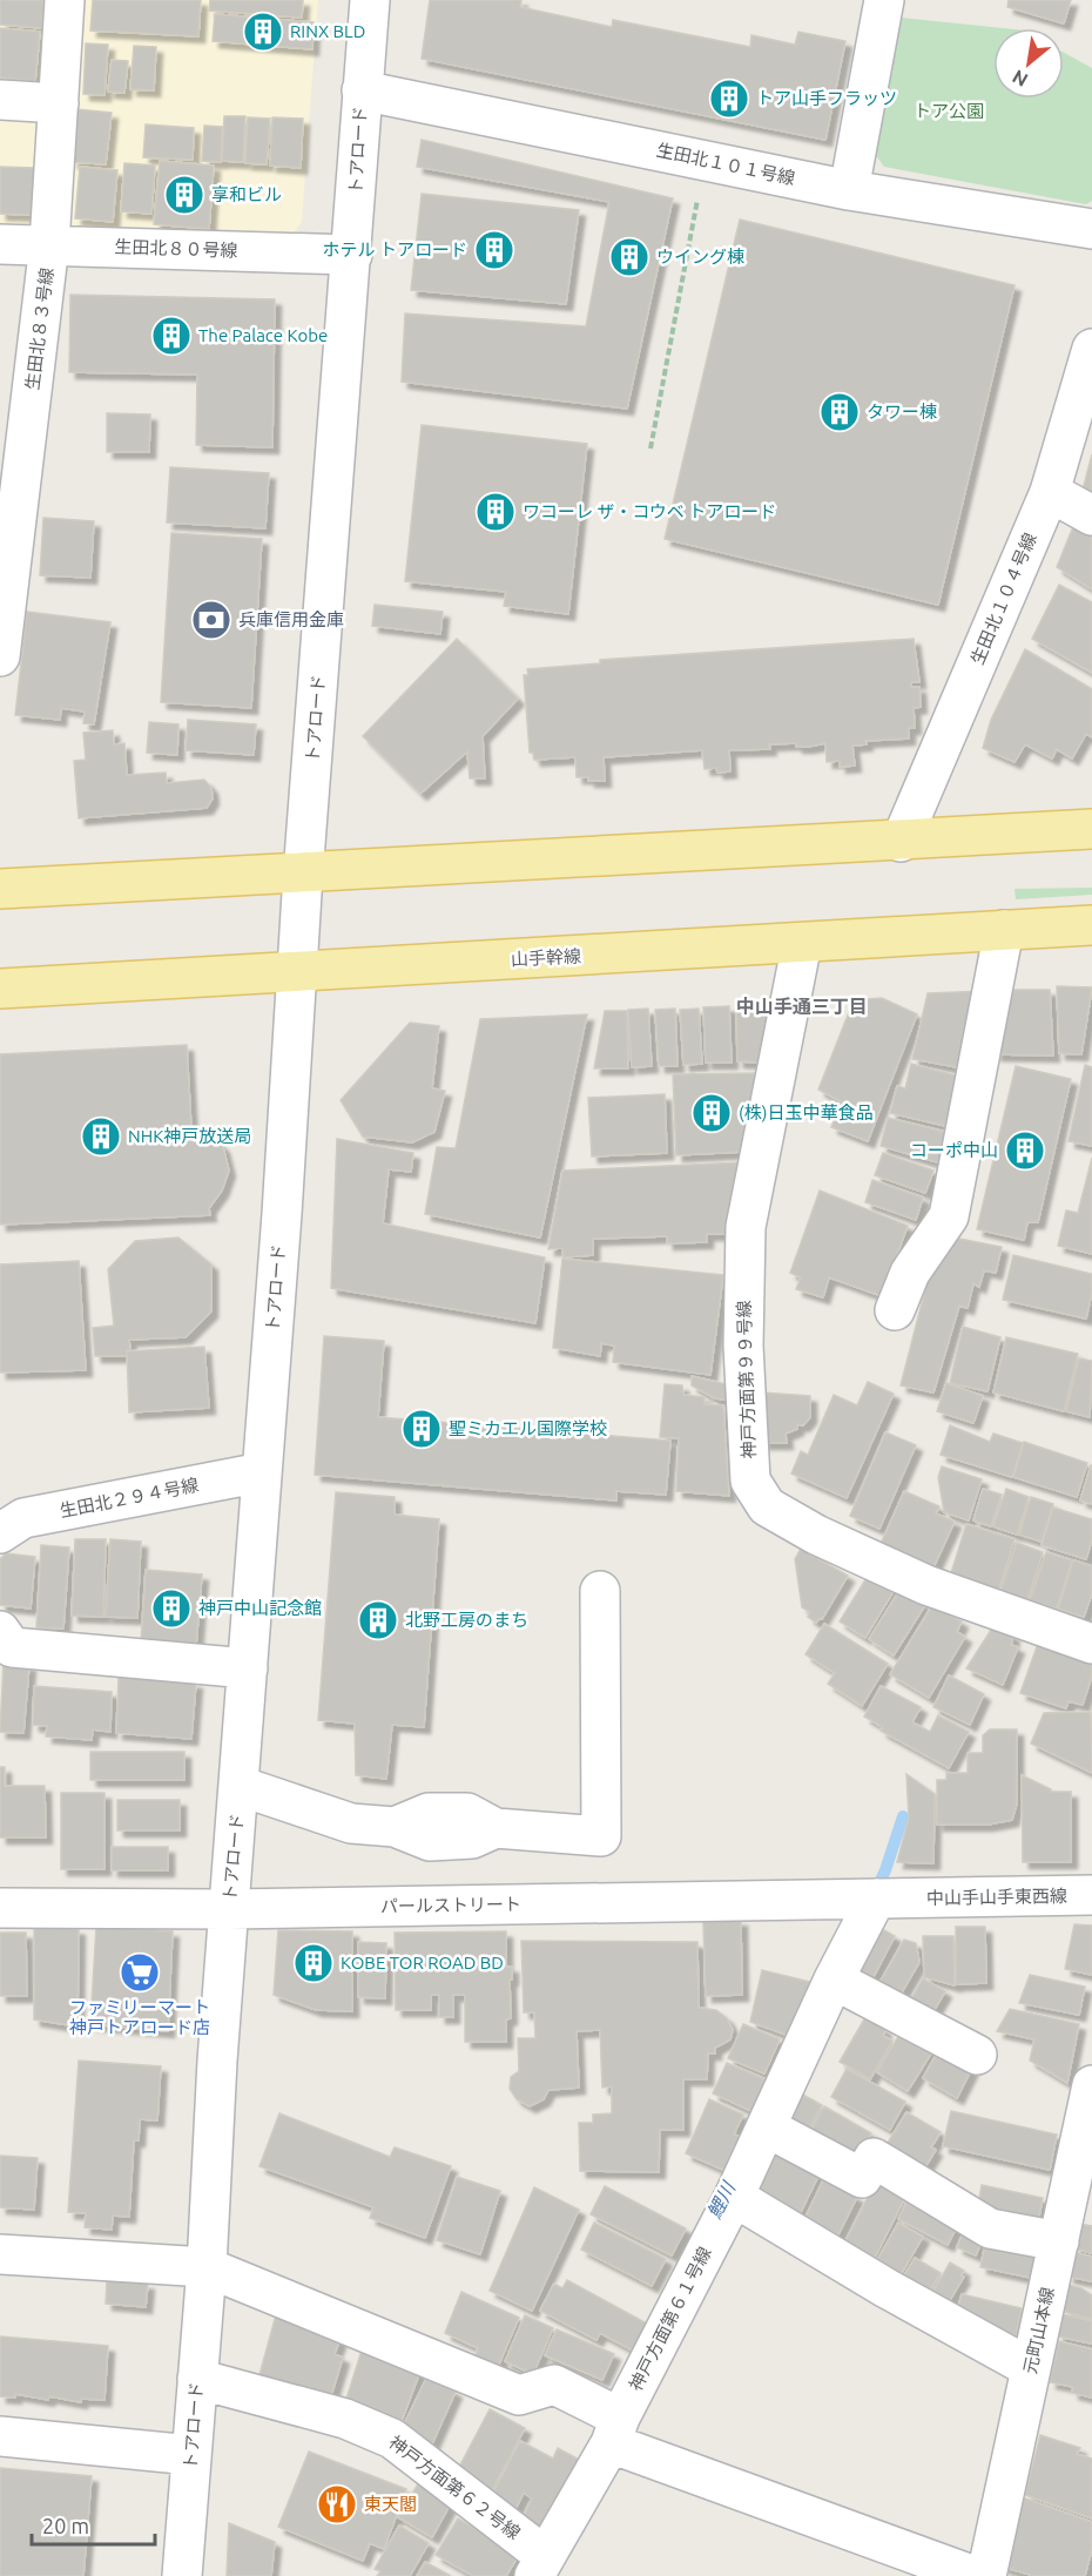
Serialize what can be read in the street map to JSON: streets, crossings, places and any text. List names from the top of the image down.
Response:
{
  "streets": {
    "main road": ["山手幹線"],
    "street": [
      "トアロード",
      "生田北１０１号線",
      "生田北８０号線",
      "生田北８３号線",
      "生田北１０４号線",
      "神戸方面第９９号線",
      "生田北２９４号線",
      "中山手山手東西線",
      "パールストリート",
      "神戸方面第６１号線",
      "元町山本線",
      "神戸方面第６２号線"
    ]
  },
  "crossings": [
    ["トアロード", "生田北１０１号線"],
    ["トアロード", "生田北８０号線"],
    ["トアロード", "山手幹線"],
    ["トアロード", "生田北２９４号線"],
    ["トアロード", "パールストリート"],
    ["トアロード", "神戸方面第６２号線"],
    ["生田北８０号線", "生田北８３号線"],
    ["山手幹線", "神戸方面第９９号線"],
    ["中山手山手東西線", "パールストリート"],
    ["中山手山手東西線", "神戸方面第６１号線"],
    ["パールストリート", "神戸方面第６１号線"],
    ["神戸方面第６１号線", "神戸方面第６２号線"]
  ],
  "districts": ["中山手通三丁目"],
  "water": ["鯉川"],
  "parks": ["トア公園"],
  "places": {
    "building": [
      "RINX BLD",
      "トア山手フラッツ",
      "享和ビル",
      "ホテル トアロード",
      "ウイング棟",
      "The Palace Kobe",
      "タワー棟",
      "ワコーレ ザ・コウベ トアロード",
      "(株)日玉中華食品",
      "NHK神戸放送局",
      "コーポ中山",
      "聖ミカエル国際学校",
      "神戸中山記念館",
      "北野工房のまち",
      "KOBE TOR ROAD BD"
    ],
    "bank": ["兵庫信用金庫"],
    "supermarket": ["ファミリーマート 神戸トアロード店"],
    "restaurant": ["東天閣"]
  },
  "scale_bar": "20 m",
  "north": "bottom left"
}
